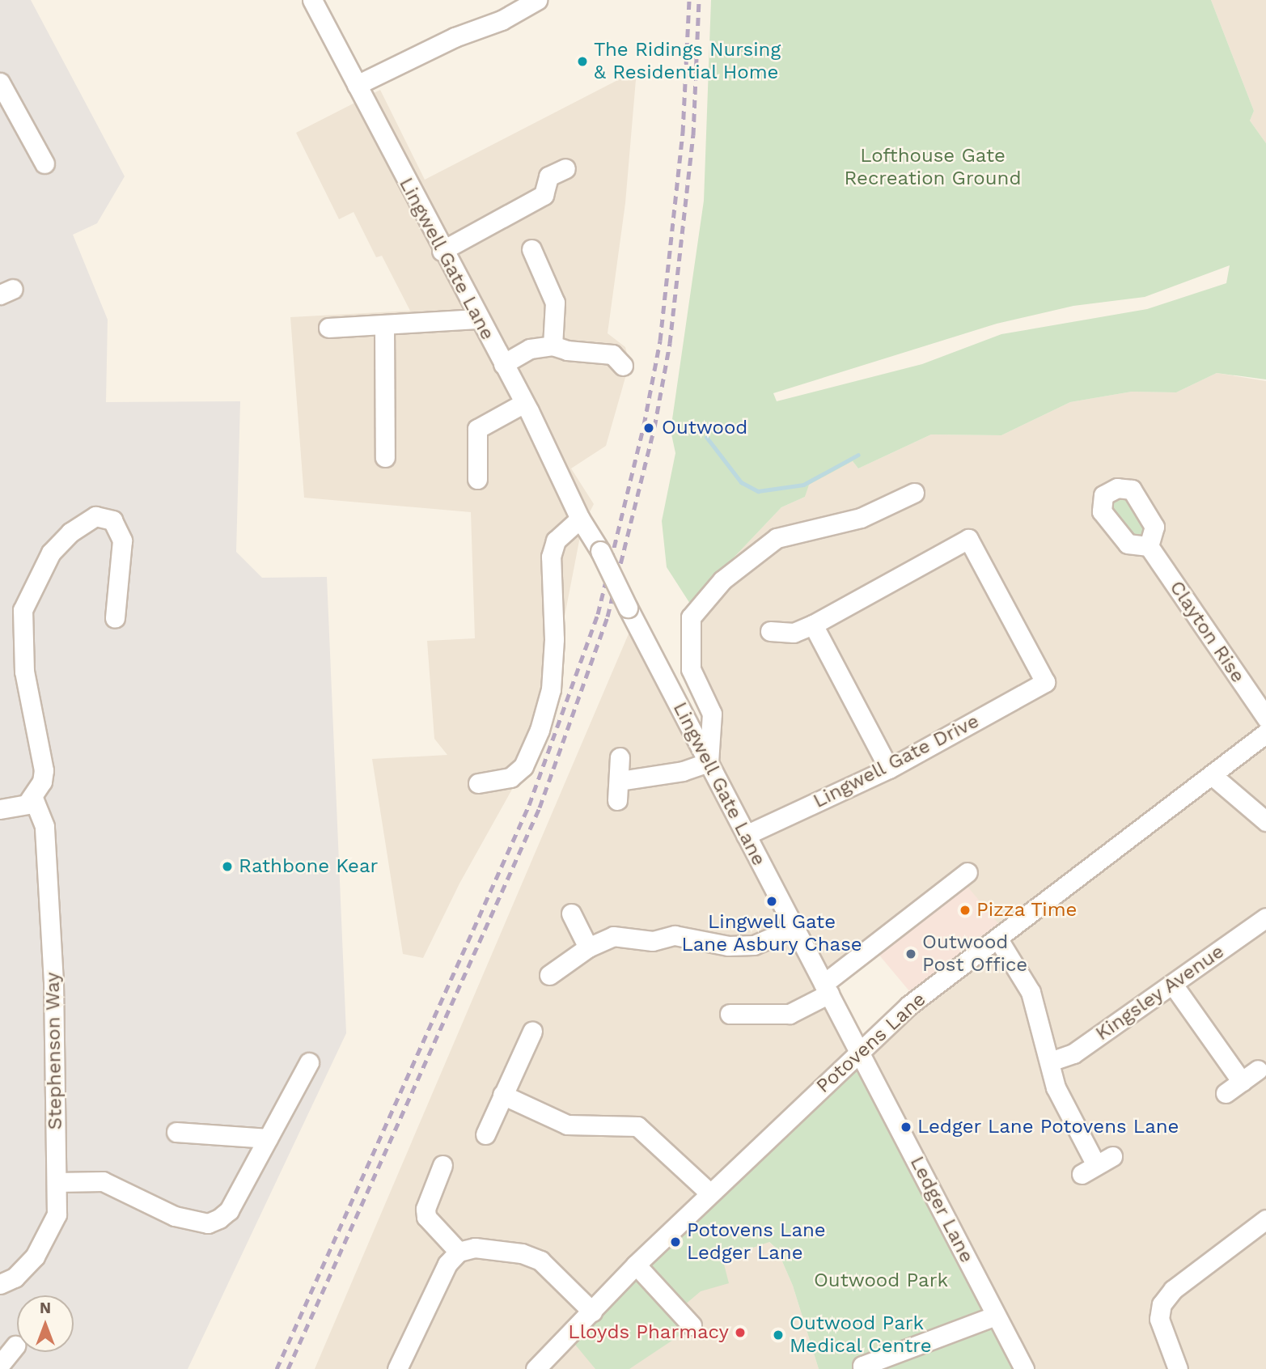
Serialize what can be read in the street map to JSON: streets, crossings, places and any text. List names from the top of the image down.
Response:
{
  "streets": {
    "street": [
      "Lingwell Gate Lane",
      "Clayton Rise",
      "Lingwell Gate Drive",
      "Kingsley Avenue",
      "Potovens Lane",
      "Stephenson Way",
      "Ledger Lane"
    ]
  },
  "crossings": [
    ["Lingwell Gate Lane", "Lingwell Gate Drive"],
    ["Lingwell Gate Lane", "Potovens Lane"],
    ["Lingwell Gate Lane", "Ledger Lane"],
    ["Potovens Lane", "Ledger Lane"]
  ],
  "parks": ["Lofthouse Gate Recreation Ground", "Outwood Park"],
  "places": [
    "The Ridings Nursing & Residential Home",
    "Outwood",
    "Rathbone Kear",
    "Lingwell Gate Lane Asbury Chase",
    "Pizza Time",
    "Outwood Post Office",
    "Ledger Lane Potovens Lane",
    "Potovens Lane Ledger Lane",
    "Lloyds Pharmacy",
    "Outwood Park Medical Centre"
  ],
  "north": "top"
}
